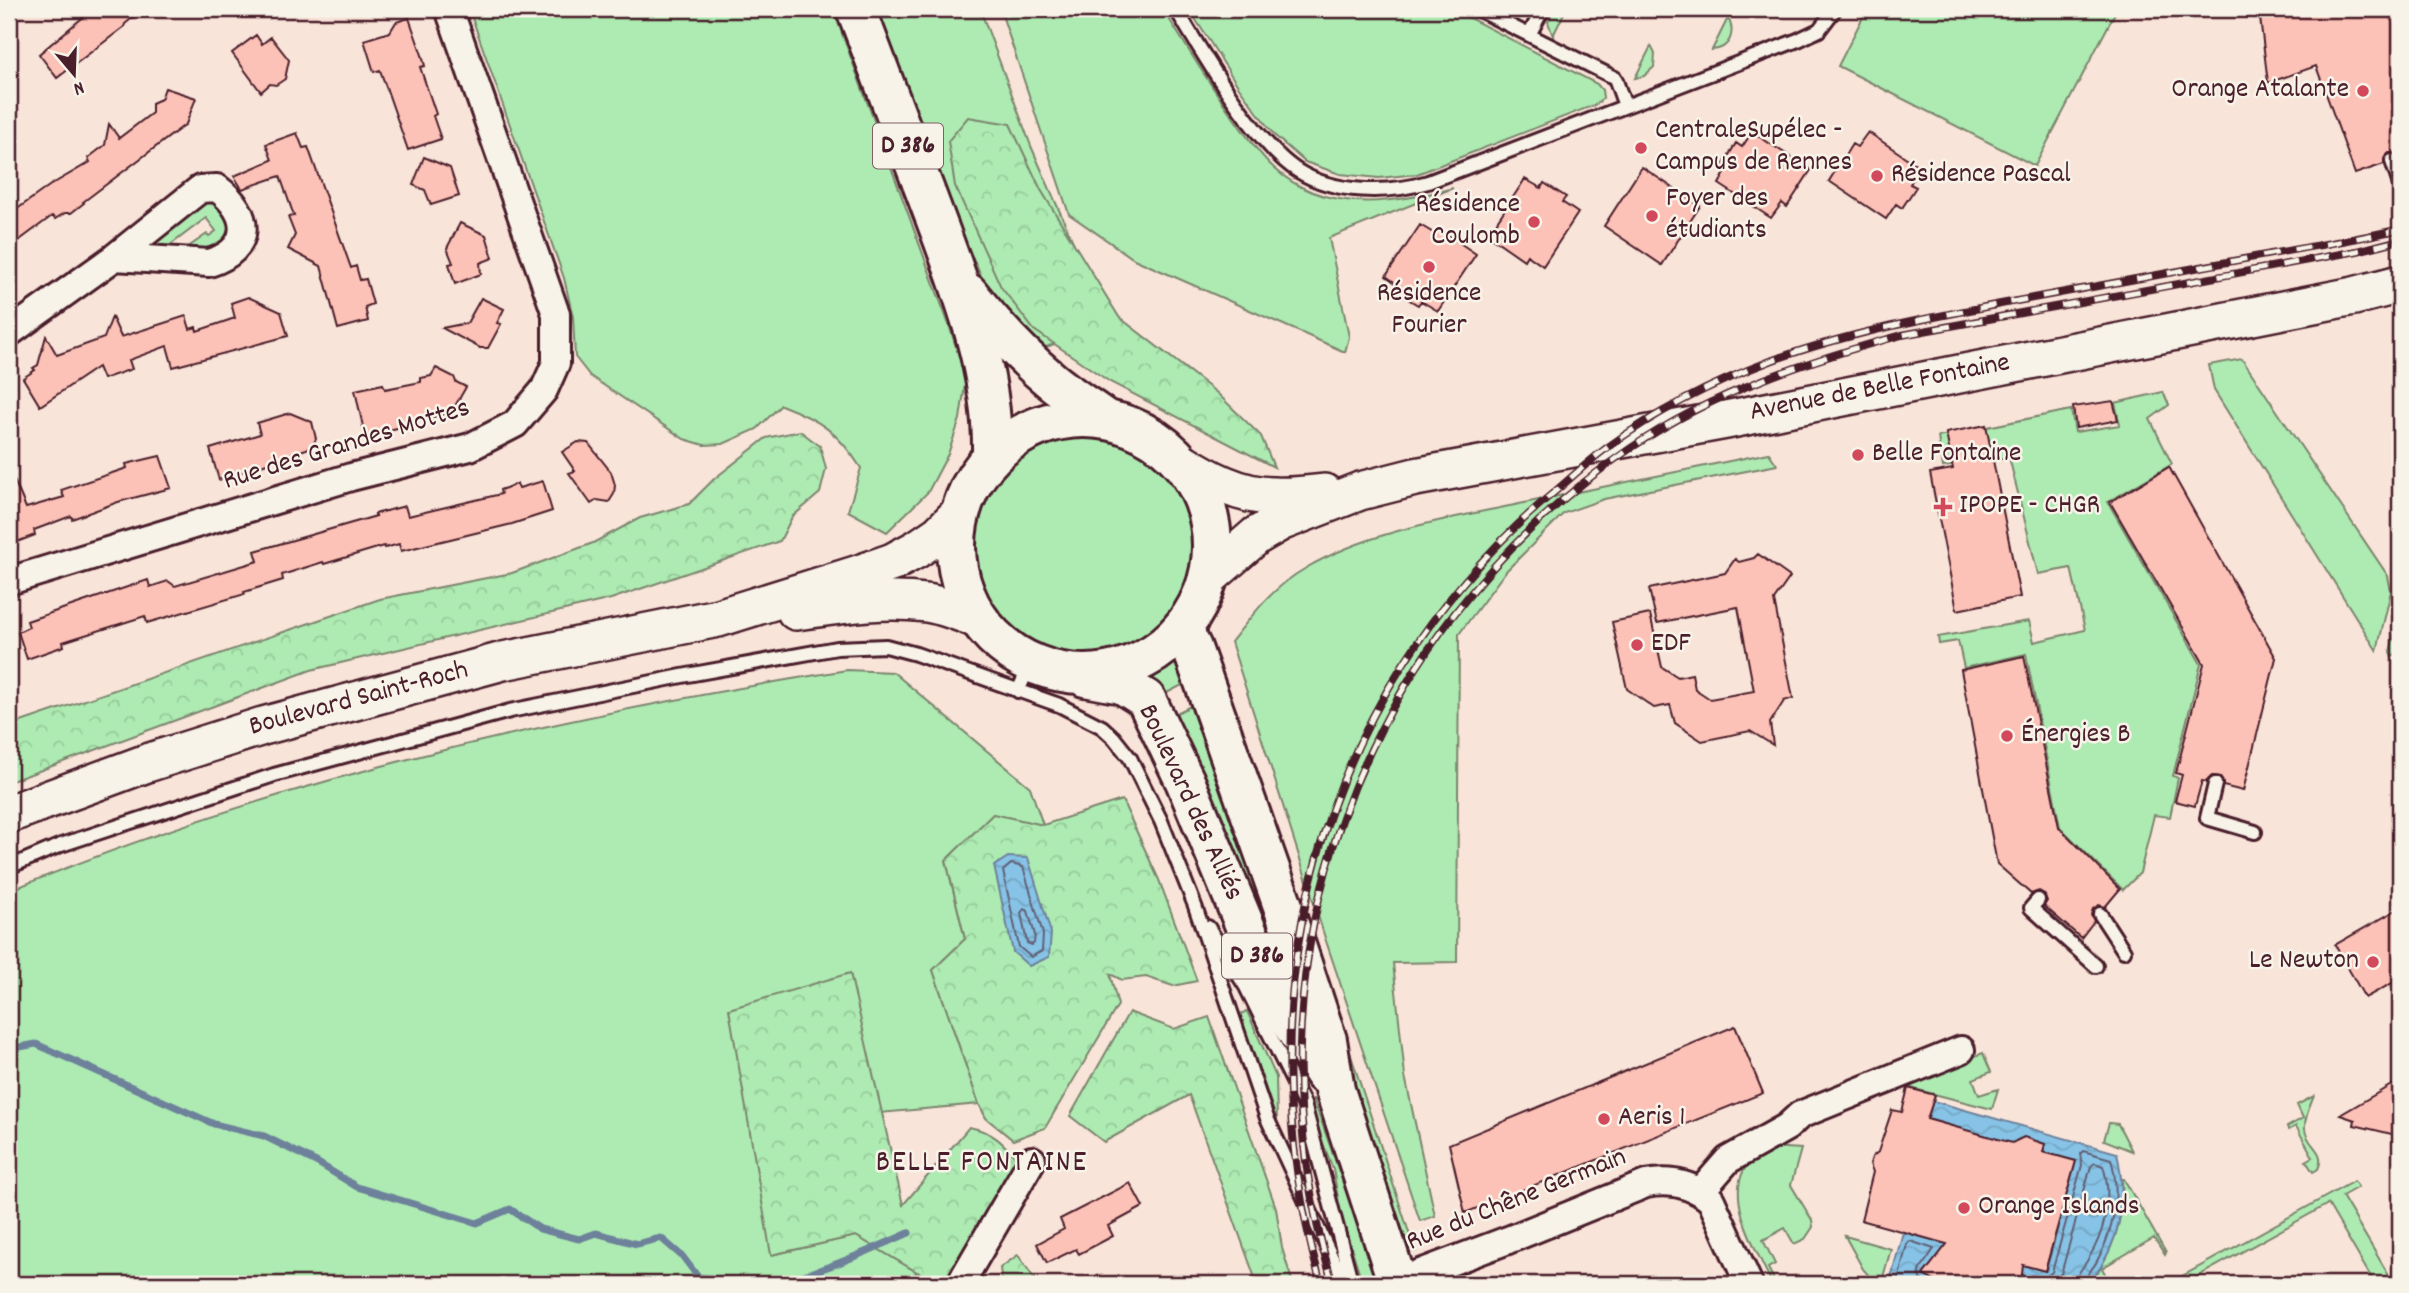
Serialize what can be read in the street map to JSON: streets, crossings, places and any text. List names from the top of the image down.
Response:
{
  "streets": {
    "main road": [
      "D 386",
      "Avenue de Belle Fontaine",
      "Boulevard Saint-Roch",
      "Boulevard des Alliés"
    ],
    "street": ["Rue des Grandes Mottes", "Rue du Chêne Germain"]
  },
  "crossings": [
    ["Boulevard des Alliés", "Rue du Chêne Germain"]
  ],
  "districts": ["BELLE FONTAINE"],
  "places": {
    "other": [
      "Orange Atalante",
      "CentraleSupélec - Campus de Rennes",
      "Résidence Pascal",
      "Foyer des étudiants",
      "Résidence Coulomb",
      "Résidence Fourier",
      "Belle Fontaine",
      "EDF",
      "Énergies B",
      "Le Newton",
      "Aeris 1",
      "Orange Islands"
    ],
    "health": ["IPOPE - CHGR"]
  },
  "north": "bottom"
}
